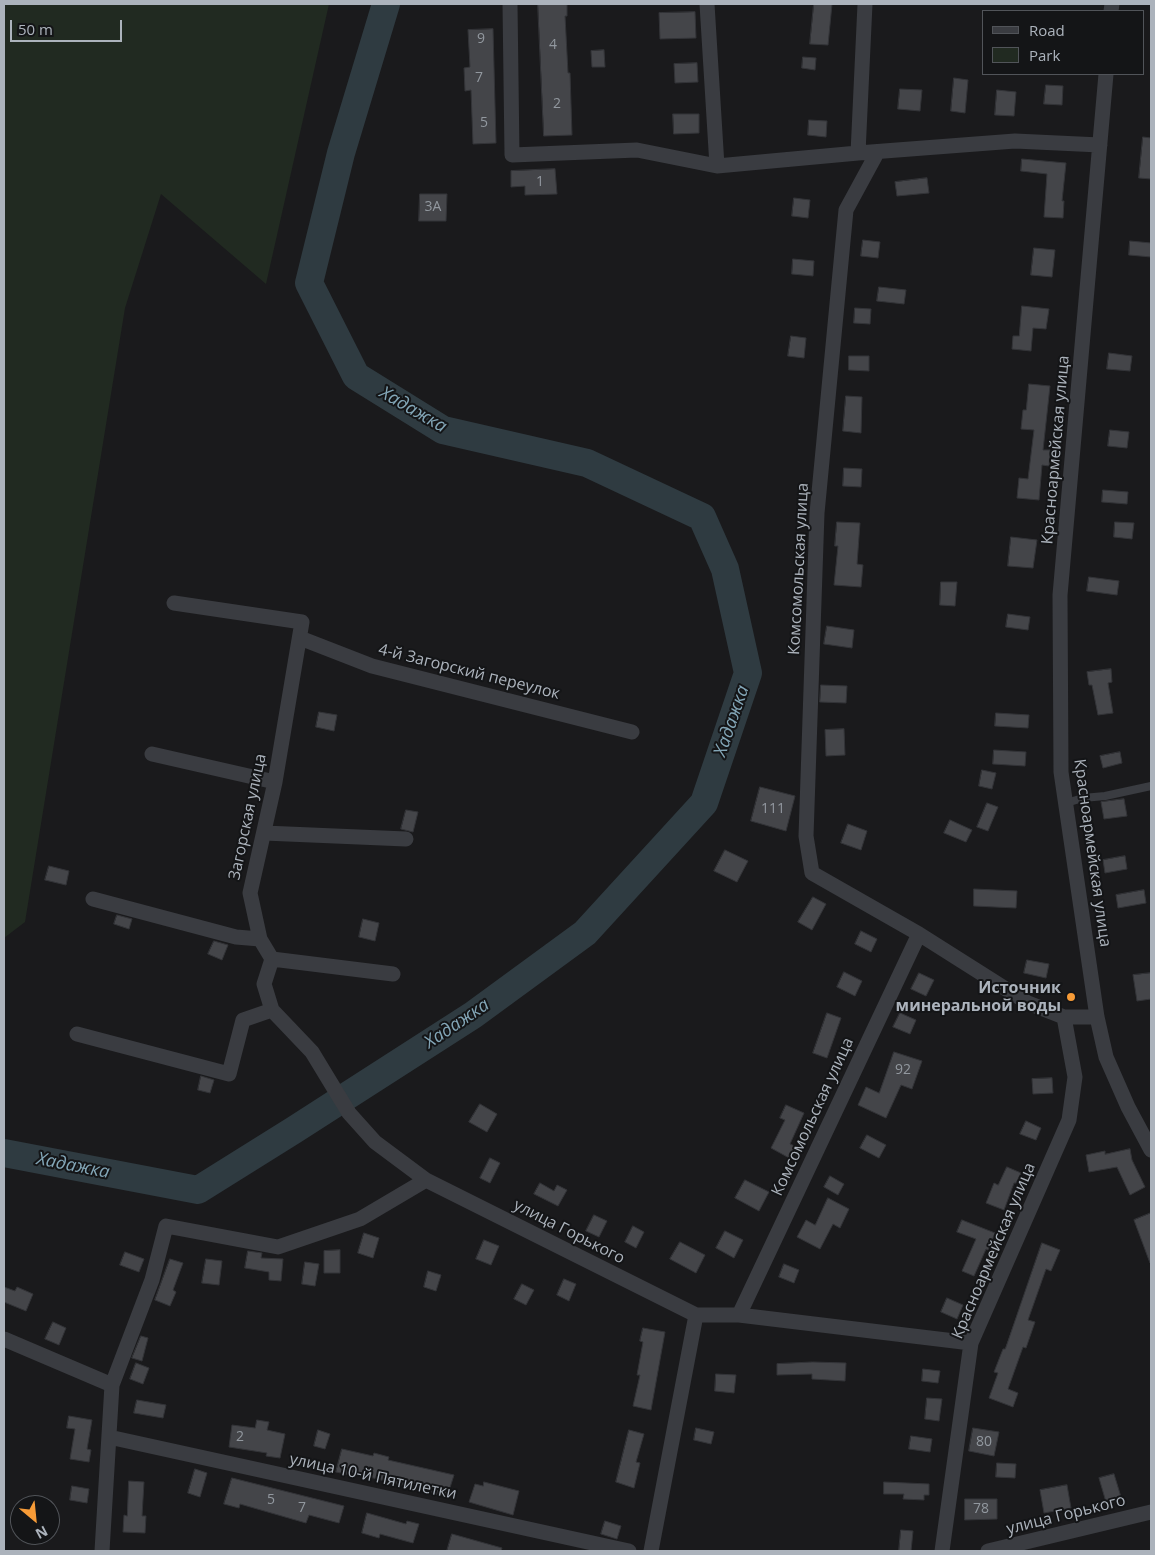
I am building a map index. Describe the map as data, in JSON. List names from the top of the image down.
{
  "streets": {
    "street": [
      "Красноармейская улица",
      "Комсомольская улица",
      "4-й Загорский переулок",
      "Загорская улица",
      "улица Горького",
      "улица 10-й Пятилетки"
    ]
  },
  "crossings": [
    ["Красноармейская улица", "Комсомольская улица"],
    ["Красноармейская улица", "улица Горького"],
    ["Комсомольская улица", "улица Горького"],
    ["4-й Загорский переулок", "Загорская улица"]
  ],
  "water": ["Хадажка"],
  "places": ["Источник минеральной воды"],
  "house_numbers": [
    "9",
    "4",
    "7",
    "2",
    "5",
    "1",
    "3А",
    "111",
    "92",
    "2",
    "80",
    "5",
    "7",
    "78"
  ],
  "legend": ["Road", "Park"],
  "scale_bar": "50 m",
  "north": "bottom right"
}
